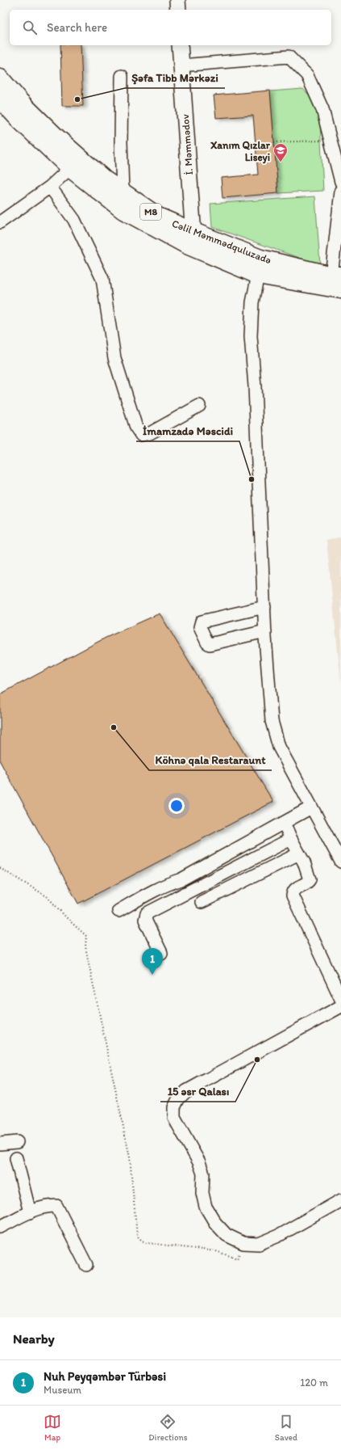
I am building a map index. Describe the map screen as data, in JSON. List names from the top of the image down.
{
  "streets": {
    "highway": ["M8", "Cəlil Məmmədquluzadə"],
    "main road": ["İ. Məmmədov"]
  },
  "crossings": [
    ["İ. Məmmədov", "M8"],
    ["İ. Məmmədov", "Cəlil Məmmədquluzadə"],
    ["M8", "Cəlil Məmmədquluzadə"]
  ],
  "places": {
    "other": [
      "Şəfa Tibb Mərkəzi",
      "İmamzadə Məscidi",
      "Köhnə qala Restaraunt",
      "15 əsr Qalası"
    ],
    "school or university": ["Xanım Qızlar Liseyi"]
  },
  "page": {
    "search": "Search here",
    "pins": "1",
    "heading": "Nearby",
    "list": [
      {
        "mark": "1",
        "name": "Nuh Peyqəmbər Türbəsi",
        "note": "Museum",
        "value": "120 m"
      }
    ],
    "nav": ["Map", "Directions", "Saved"]
  }
}
